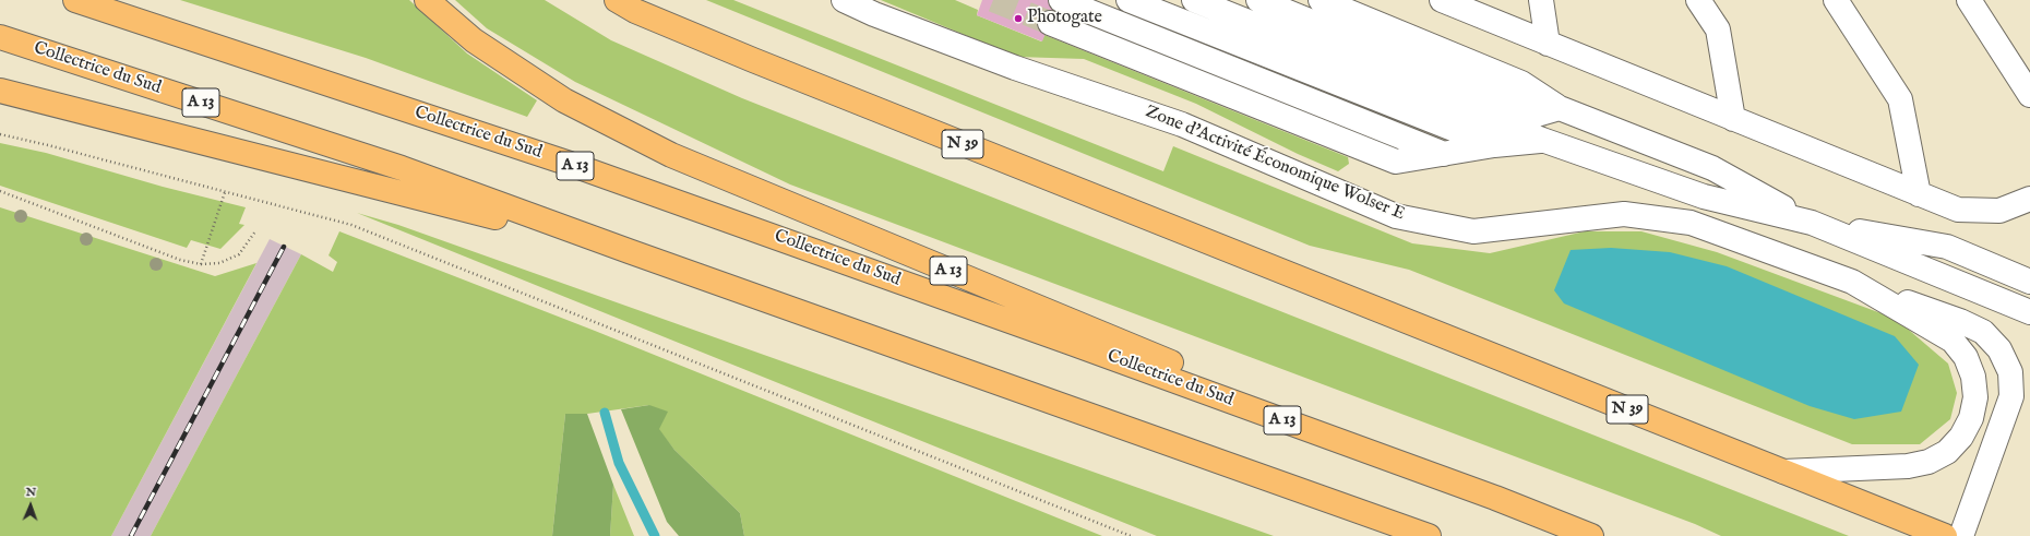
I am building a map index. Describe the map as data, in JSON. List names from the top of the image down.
{
  "streets": {
    "main road": ["Collectrice du Sud", "A 13", "N 39"],
    "lane": ["Zone d'Activité Économique Wolser E"]
  },
  "crossings": [
    ["Collectrice du Sud", "A 13"],
    ["N 39", "Zone d'Activité Économique Wolser E"]
  ],
  "places": ["Photogate"],
  "north": "top"
}
